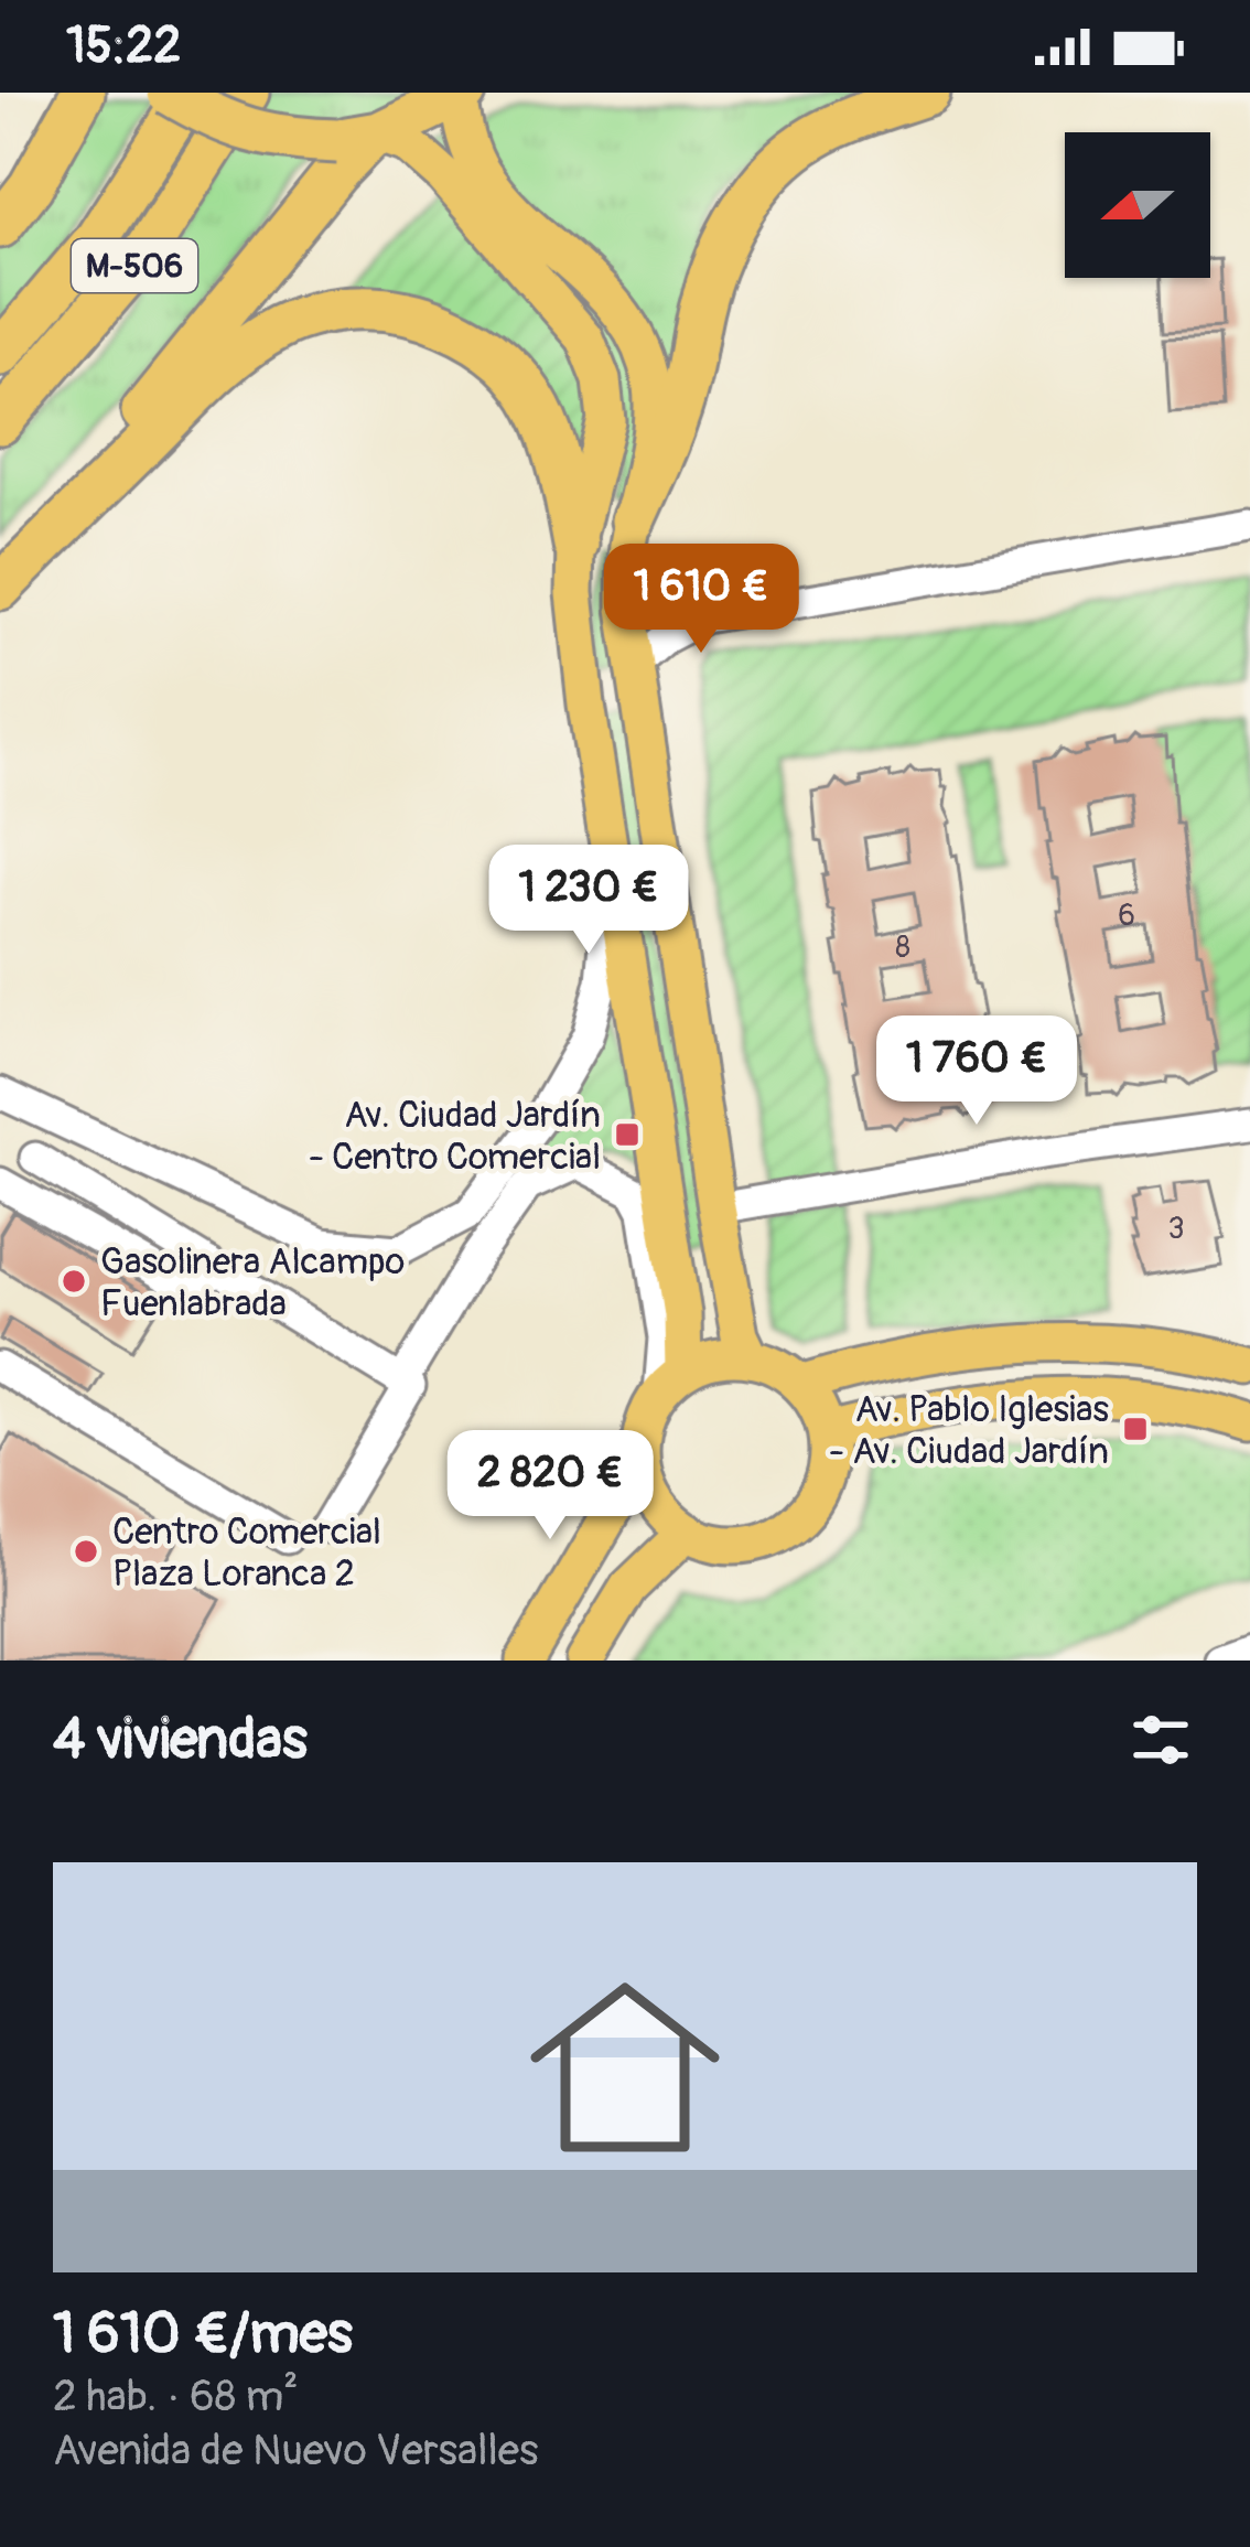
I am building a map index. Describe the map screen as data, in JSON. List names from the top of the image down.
{
  "streets": {
    "highway": ["M-506"]
  },
  "places": {
    "transit": ["Av. Ciudad Jardín - Centro Comercial", "Av. Pablo Iglesias - Av. Ciudad Jardín"],
    "other": ["Gasolinera Alcampo Fuenlabrada", "Centro Comercial Plaza Loranca 2"]
  },
  "house_numbers": ["6", "8", "3"],
  "north": "left",
  "page": {
    "status": "15:22",
    "price": [
      "1 610 €",
      "1 230 €",
      "1 760 €",
      "2 820 €"
    ],
    "heading": "4 viviendas",
    "list": [
      {
        "name": "1 610 €/mes",
        "note": "2 hab. · 68 m² · Avenida de Nuevo Versalles"
      }
    ]
  }
}
